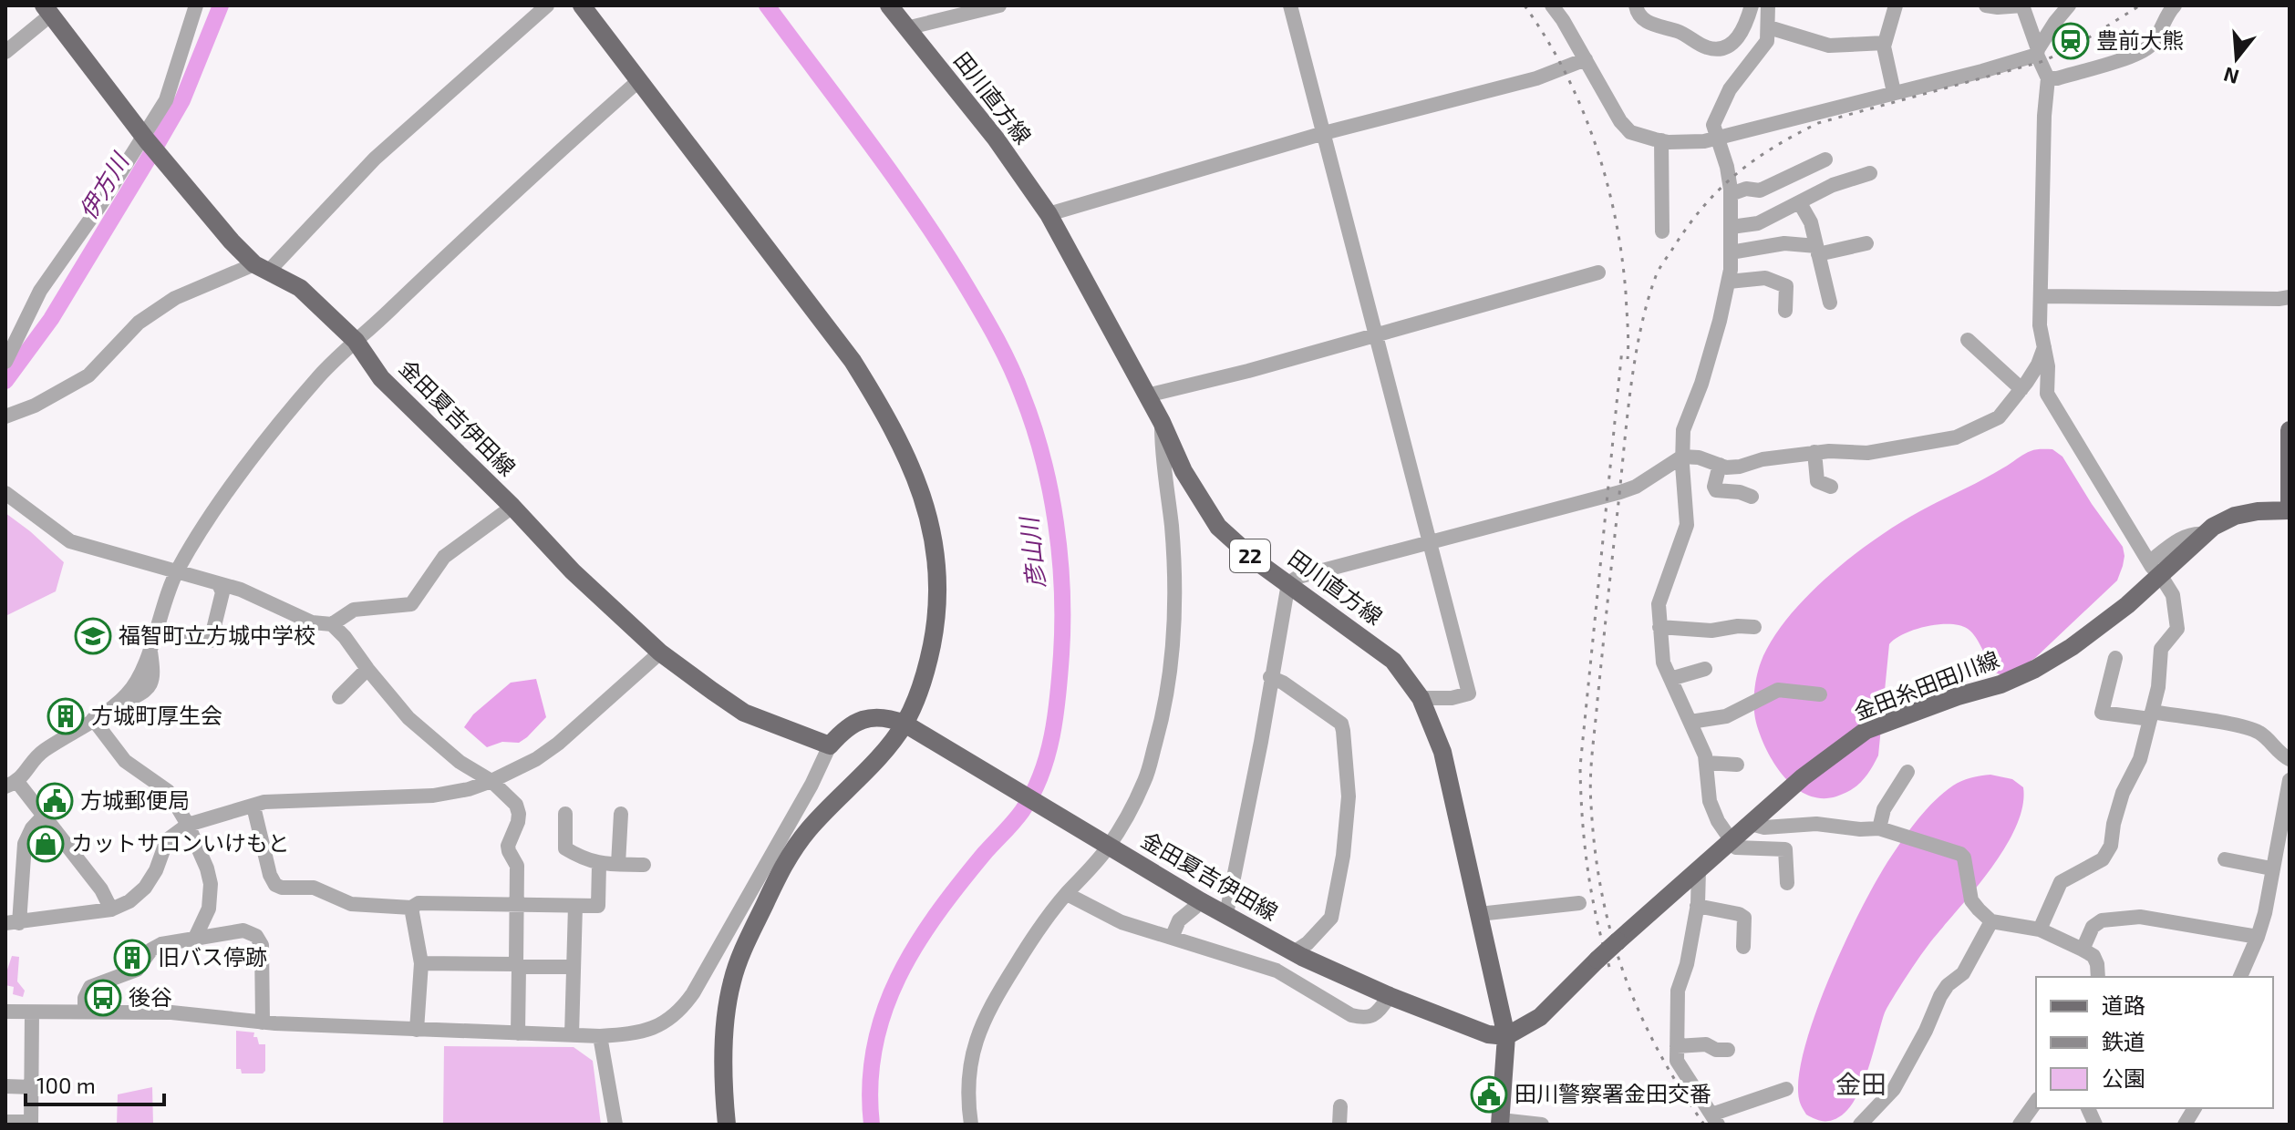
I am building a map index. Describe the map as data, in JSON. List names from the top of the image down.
{
  "streets": {
    "main road": [
      "田川直方線",
      "金田夏吉伊田線",
      "22",
      "金田糸田田川線"
    ]
  },
  "crossings": [
    ["田川直方線", "金田夏吉伊田線"],
    ["田川直方線", "金田糸田田川線"],
    ["金田夏吉伊田線", "金田糸田田川線"]
  ],
  "districts": ["金田"],
  "water": ["伊方川", "彦山川"],
  "places": {
    "station": ["豊前大熊"],
    "school or university": ["福智町立方城中学校"],
    "building": ["方城町厚生会", "旧バス停跡"],
    "public building": ["方城郵便局", "田川警察署金田交番"],
    "shop": ["カットサロンいけもと"],
    "bus stop": ["後谷"]
  },
  "legend": ["道路", "鉄道", "公園"],
  "scale_bar": "100 m",
  "north": "bottom"
}
